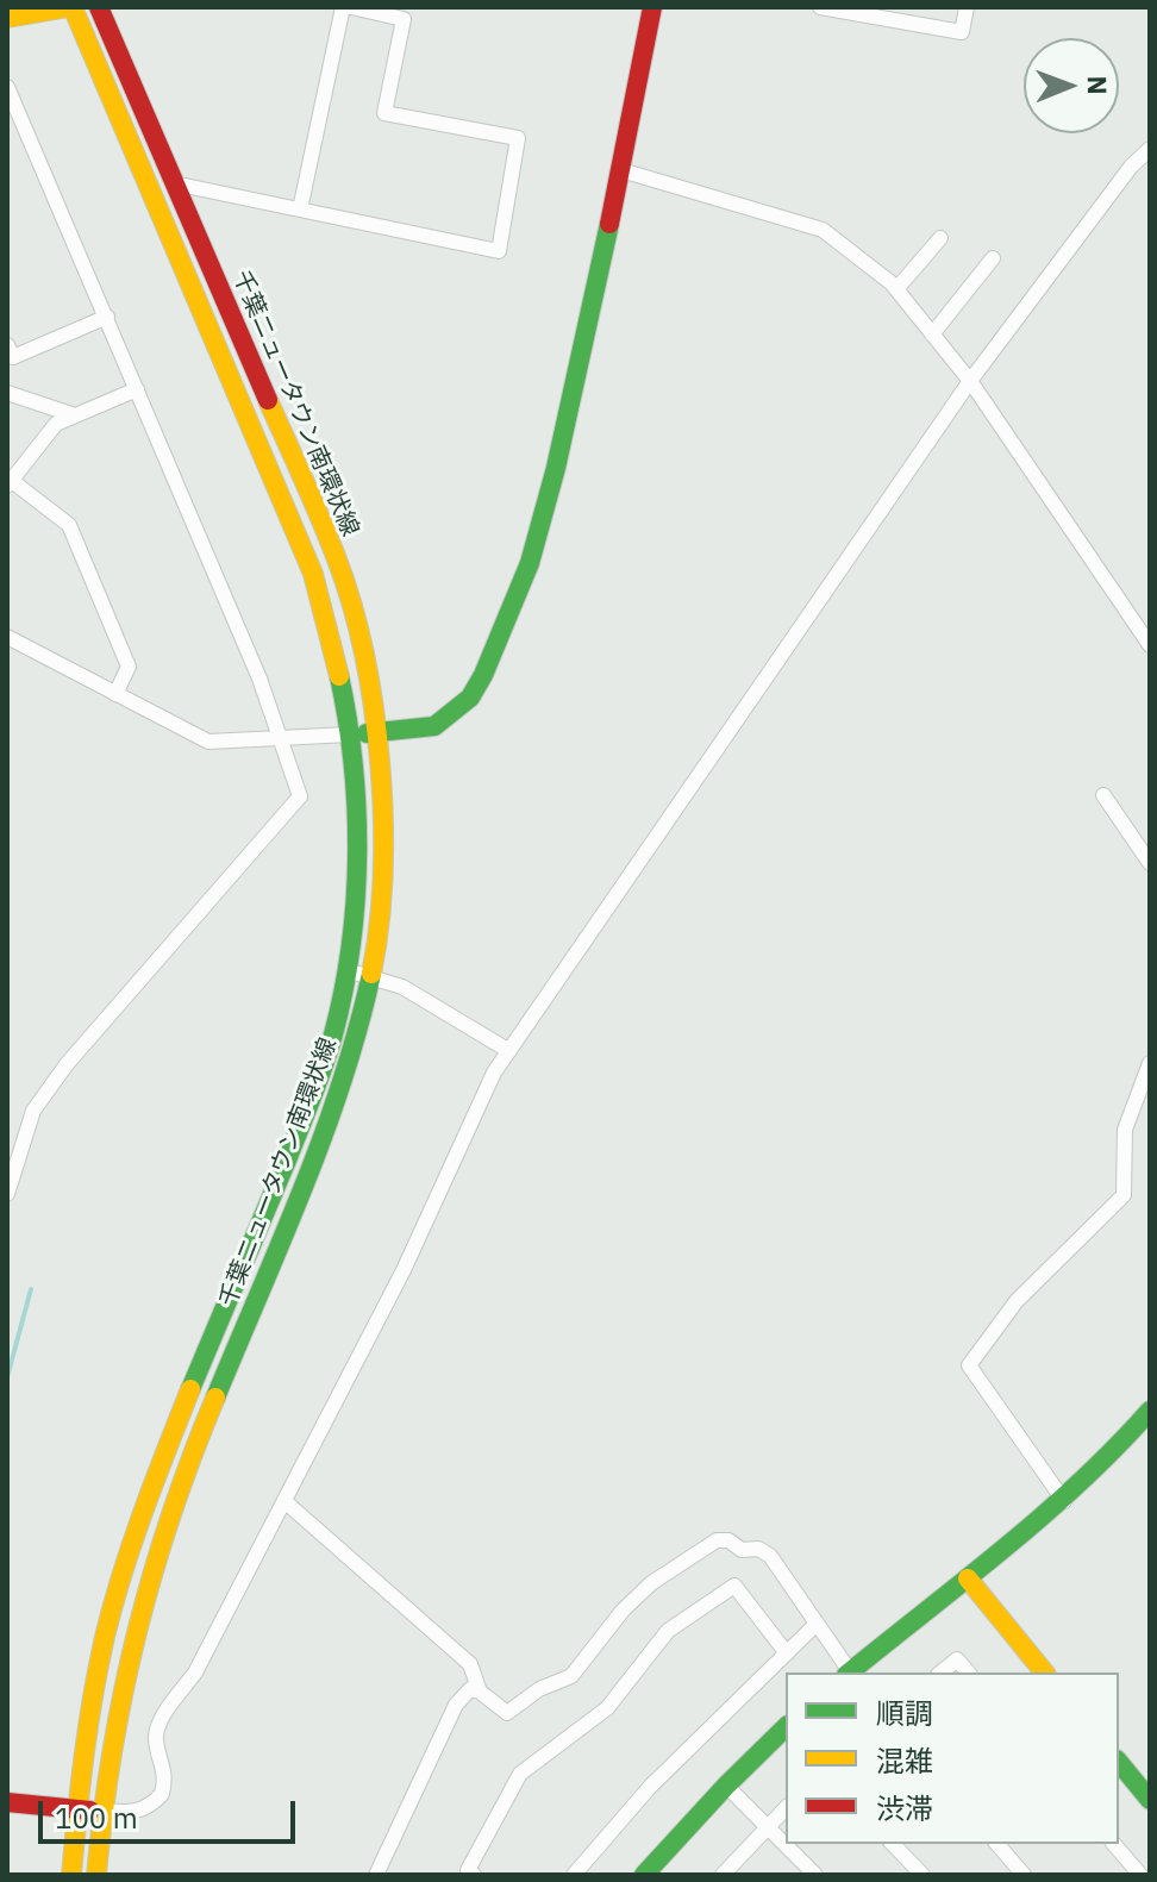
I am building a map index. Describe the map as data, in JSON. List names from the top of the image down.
{
  "streets": {
    "main road": ["千葉ニュータウン南環状線"]
  },
  "legend": ["順調", "混雑", "渋滞"],
  "scale_bar": "100 m",
  "north": "right"
}
